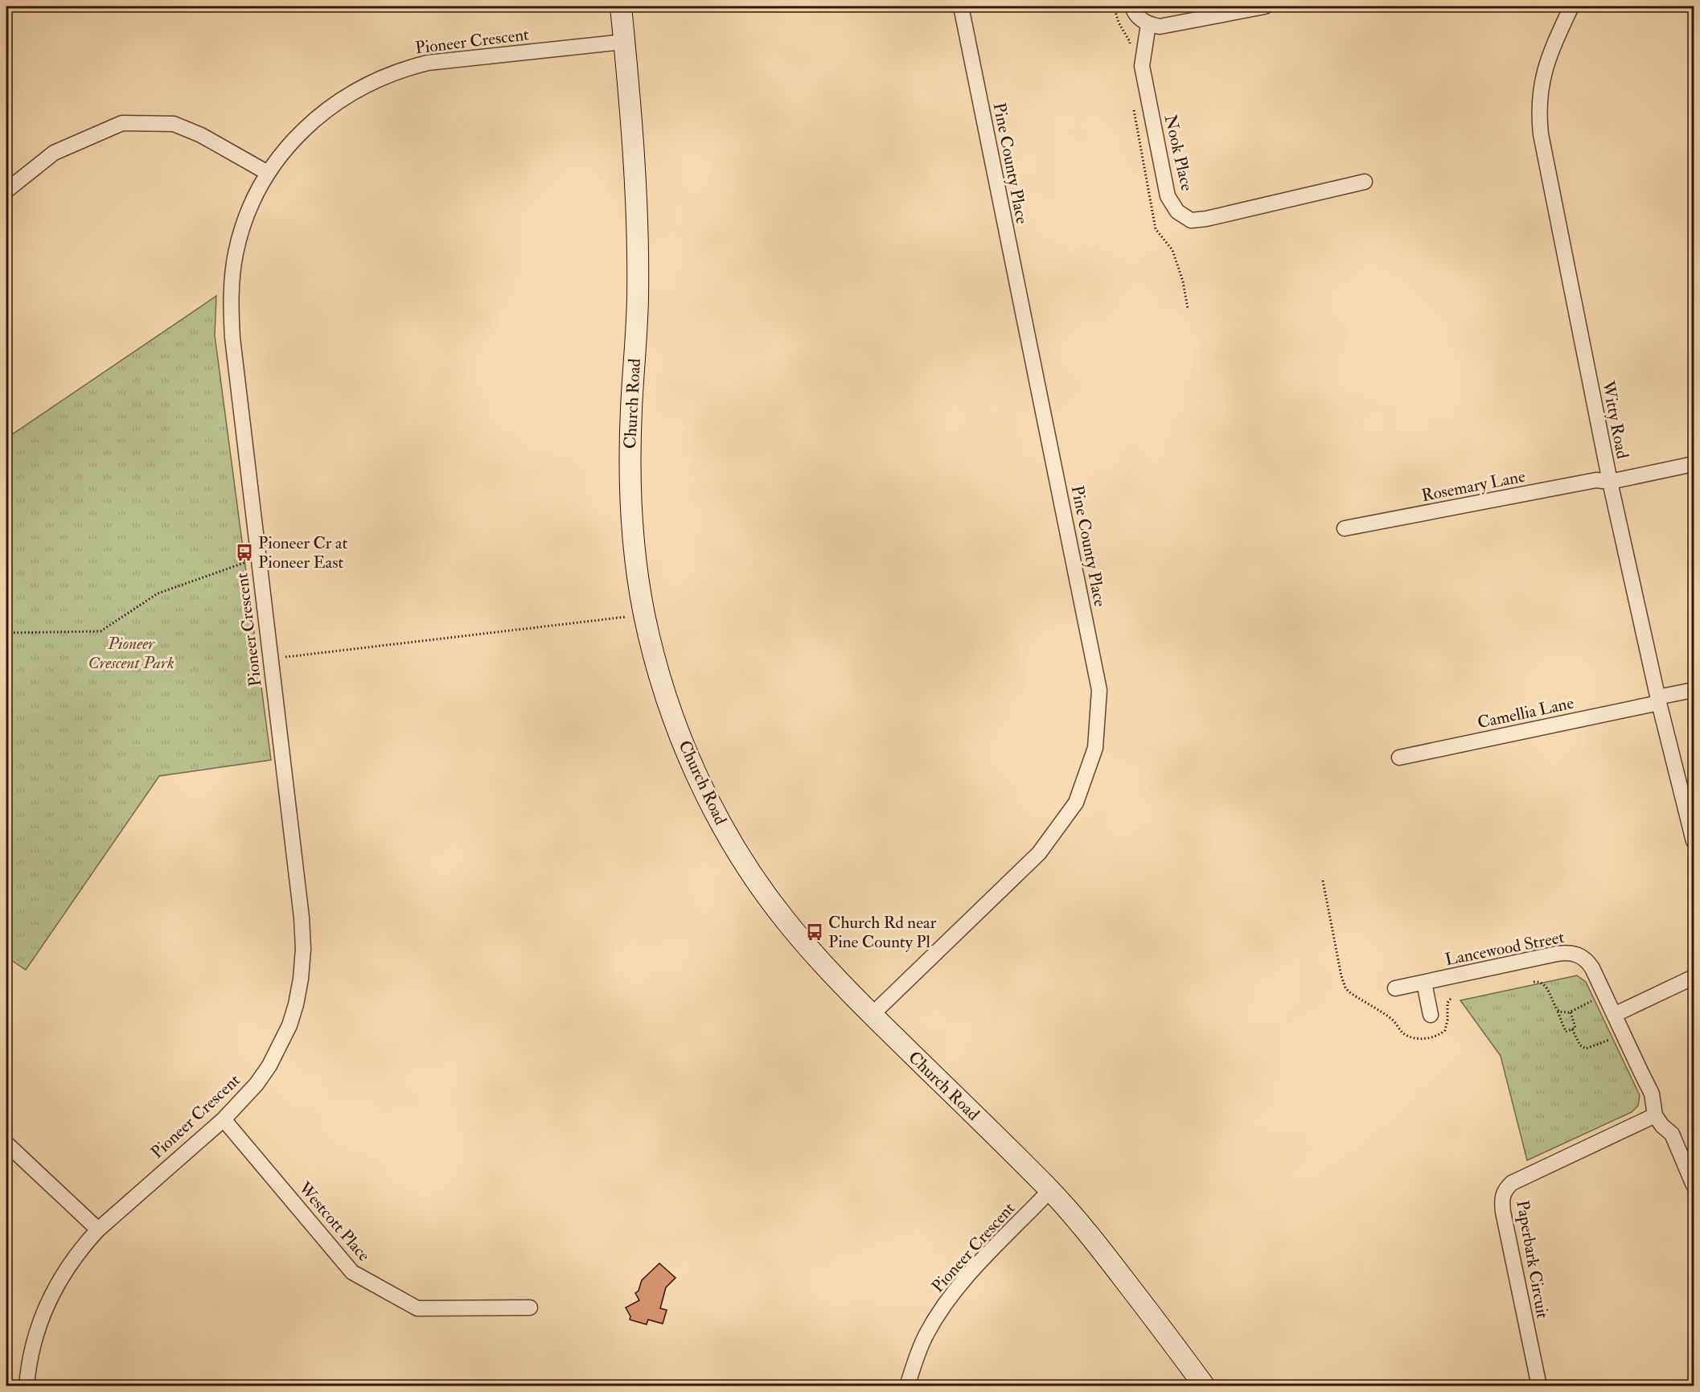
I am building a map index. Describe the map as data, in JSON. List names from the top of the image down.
{
  "streets": {
    "main road": ["Church Road"],
    "street": [
      "Pioneer Crescent",
      "Nook Place",
      "Pine County Place",
      "Witty Road",
      "Rosemary Lane",
      "Camellia Lane",
      "Lancewood Street",
      "Westcott Place",
      "Paperbark Circuit"
    ]
  },
  "crossings": [
    ["Pioneer Crescent", "Church Road"],
    ["Pioneer Crescent", "Westcott Place"],
    ["Pine County Place", "Church Road"],
    ["Witty Road", "Rosemary Lane"],
    ["Witty Road", "Camellia Lane"]
  ],
  "parks": ["Pioneer Crescent Park"],
  "places": {
    "bus stop": ["Pioneer Cr at Pioneer East", "Church Rd near Pine County Pl"]
  }
}
